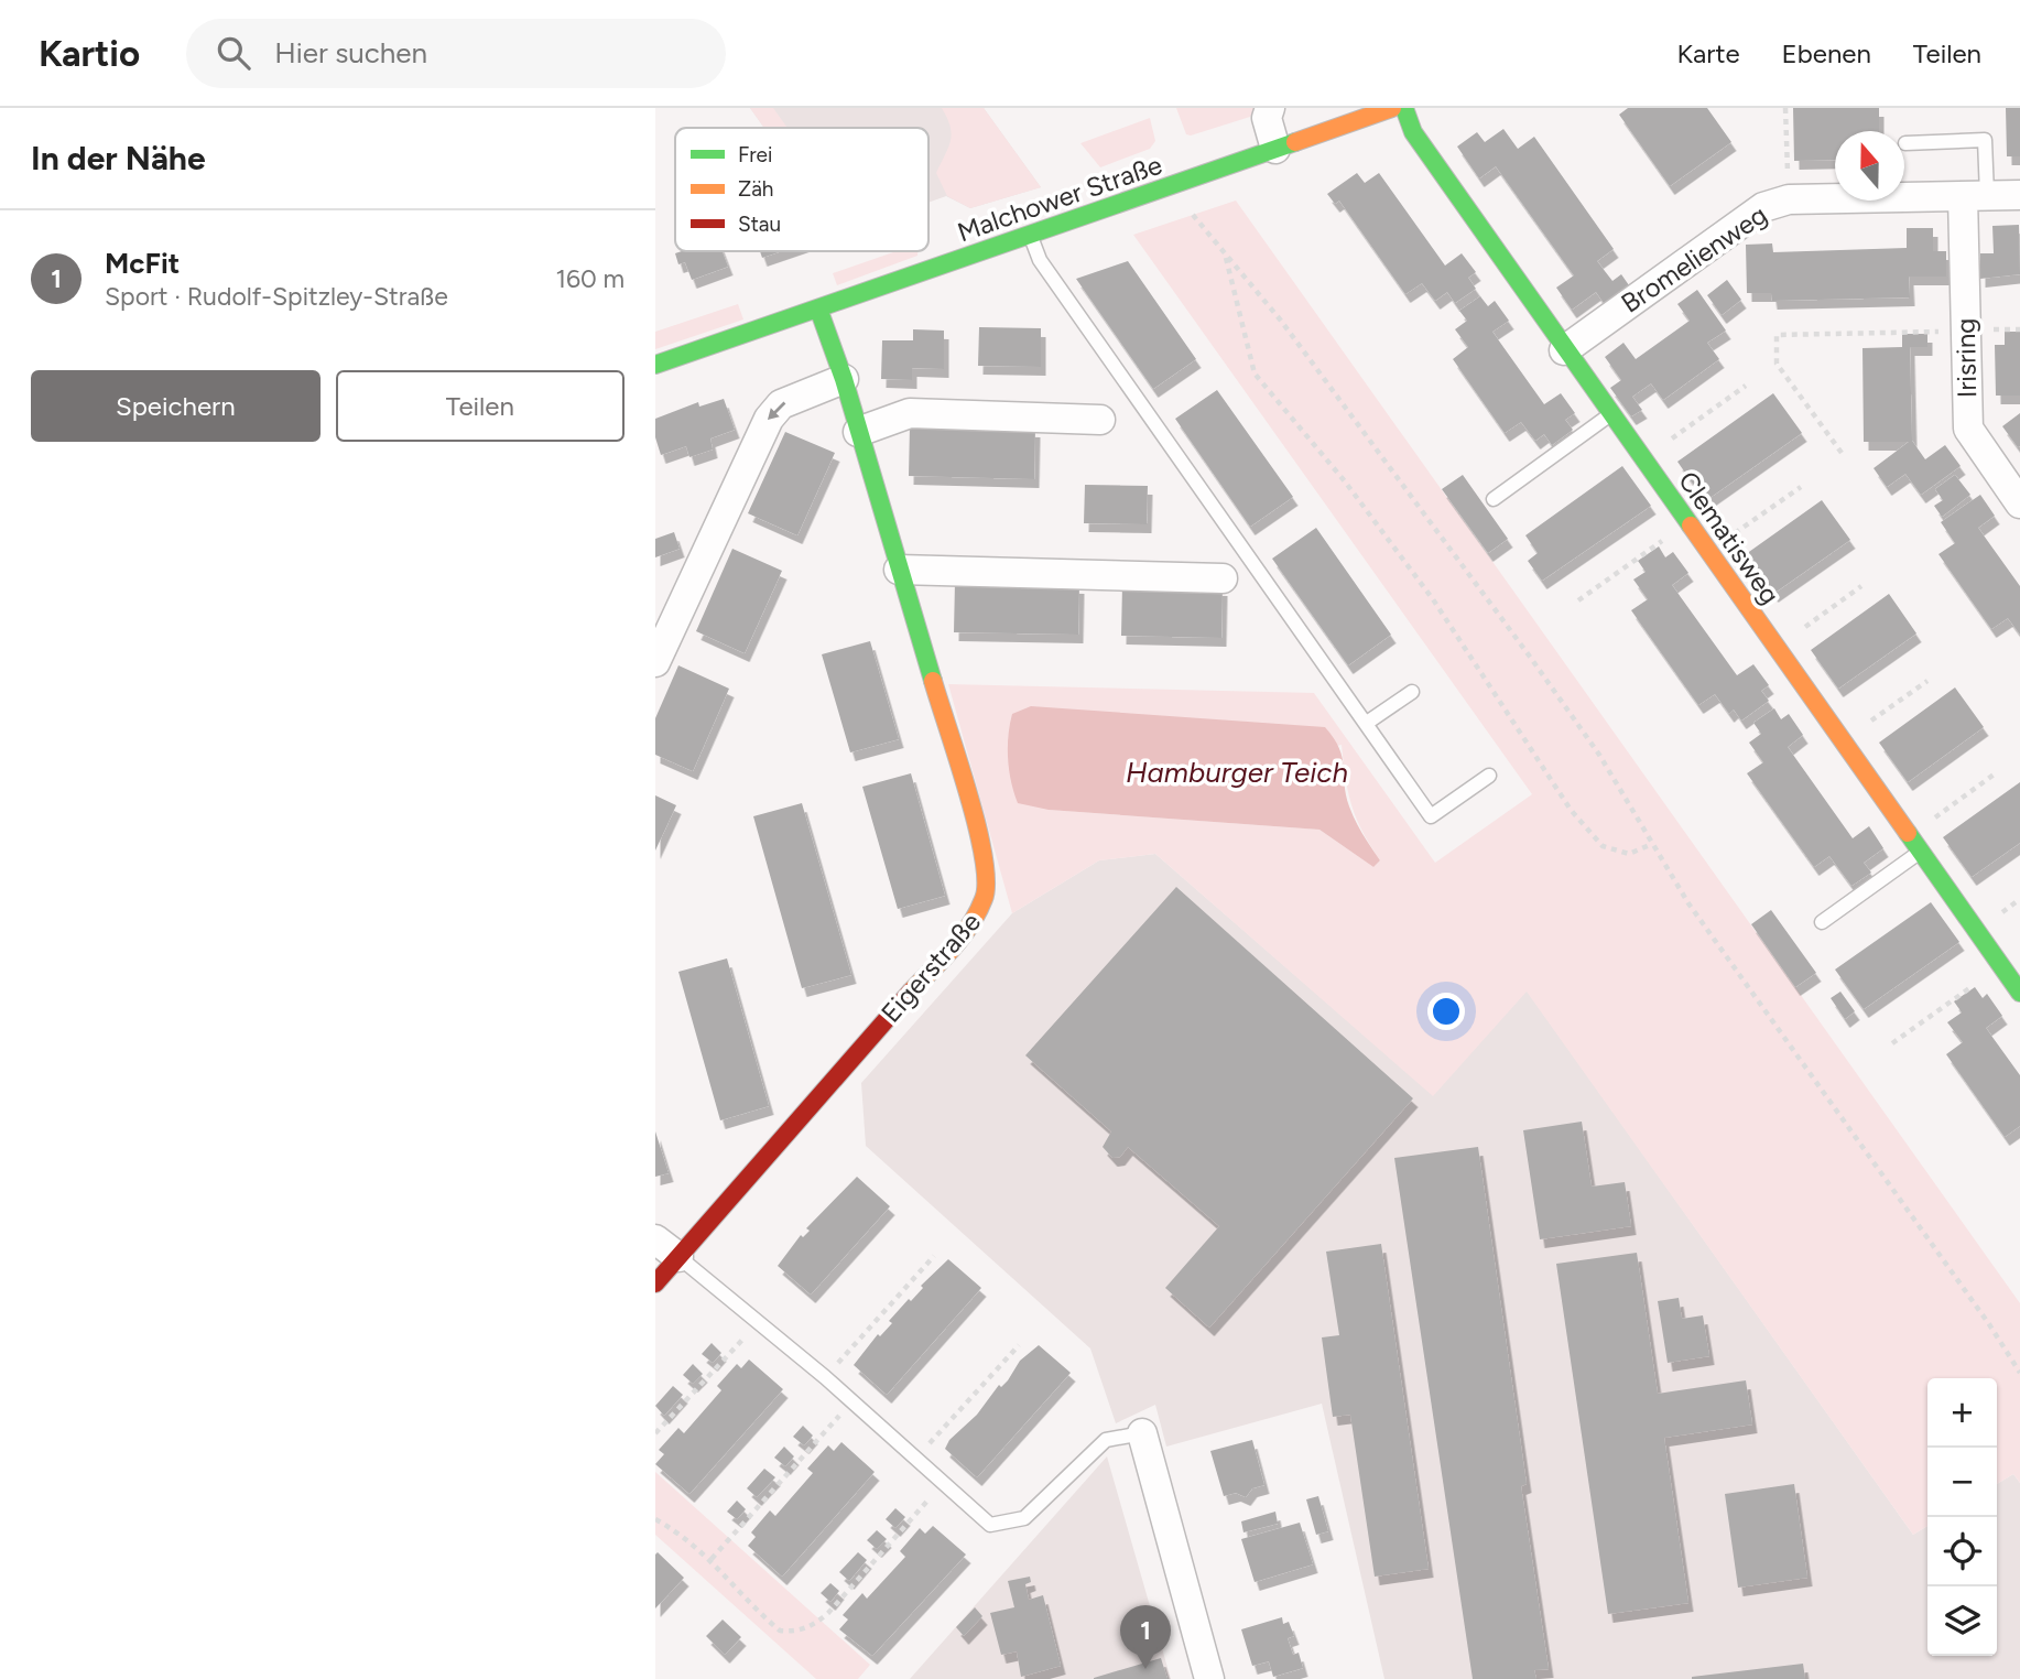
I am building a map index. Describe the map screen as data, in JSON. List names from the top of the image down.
{
  "streets": {
    "street": [
      "Malchower Straße",
      "Bromelienweg",
      "Irisring",
      "Clematisweg",
      "Eigerstraße"
    ]
  },
  "crossings": [
    ["Malchower Straße", "Eigerstraße"],
    ["Bromelienweg", "Irisring"],
    ["Bromelienweg", "Clematisweg"]
  ],
  "water": ["Hamburger Teich"],
  "legend": ["Frei", "Zäh", "Stau"],
  "north": "top",
  "page": {
    "header": "Kartio",
    "search": "Hier suchen",
    "nav": ["Karte", "Ebenen", "Teilen"],
    "heading": "In der Nähe",
    "list": [
      {
        "mark": "1",
        "name": "McFit",
        "note": "Sport · Rudolf-Spitzley-Straße",
        "value": "160 m"
      }
    ],
    "buttons": ["Speichern", "Teilen"],
    "map_buttons": ["+", "−"],
    "pins": "1"
  }
}
